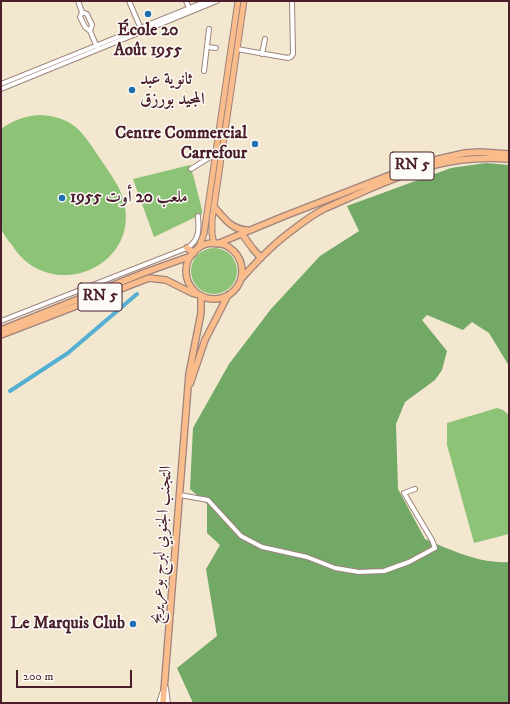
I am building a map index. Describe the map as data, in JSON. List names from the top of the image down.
{
  "streets": {
    "highway": ["RN 5", "التجنب الجنوبي لبرج بوعريريج"]
  },
  "crossings": [
    ["RN 5", "التجنب الجنوبي لبرج بوعريريج"]
  ],
  "places": [
    "École 20 Août 1955",
    "ثانوية عبد المجيد بورزق",
    "Centre Commercial Carrefour",
    "ملعب 20 أوت 1955",
    "Le Marquis Club"
  ],
  "scale_bar": "200 m"
}
